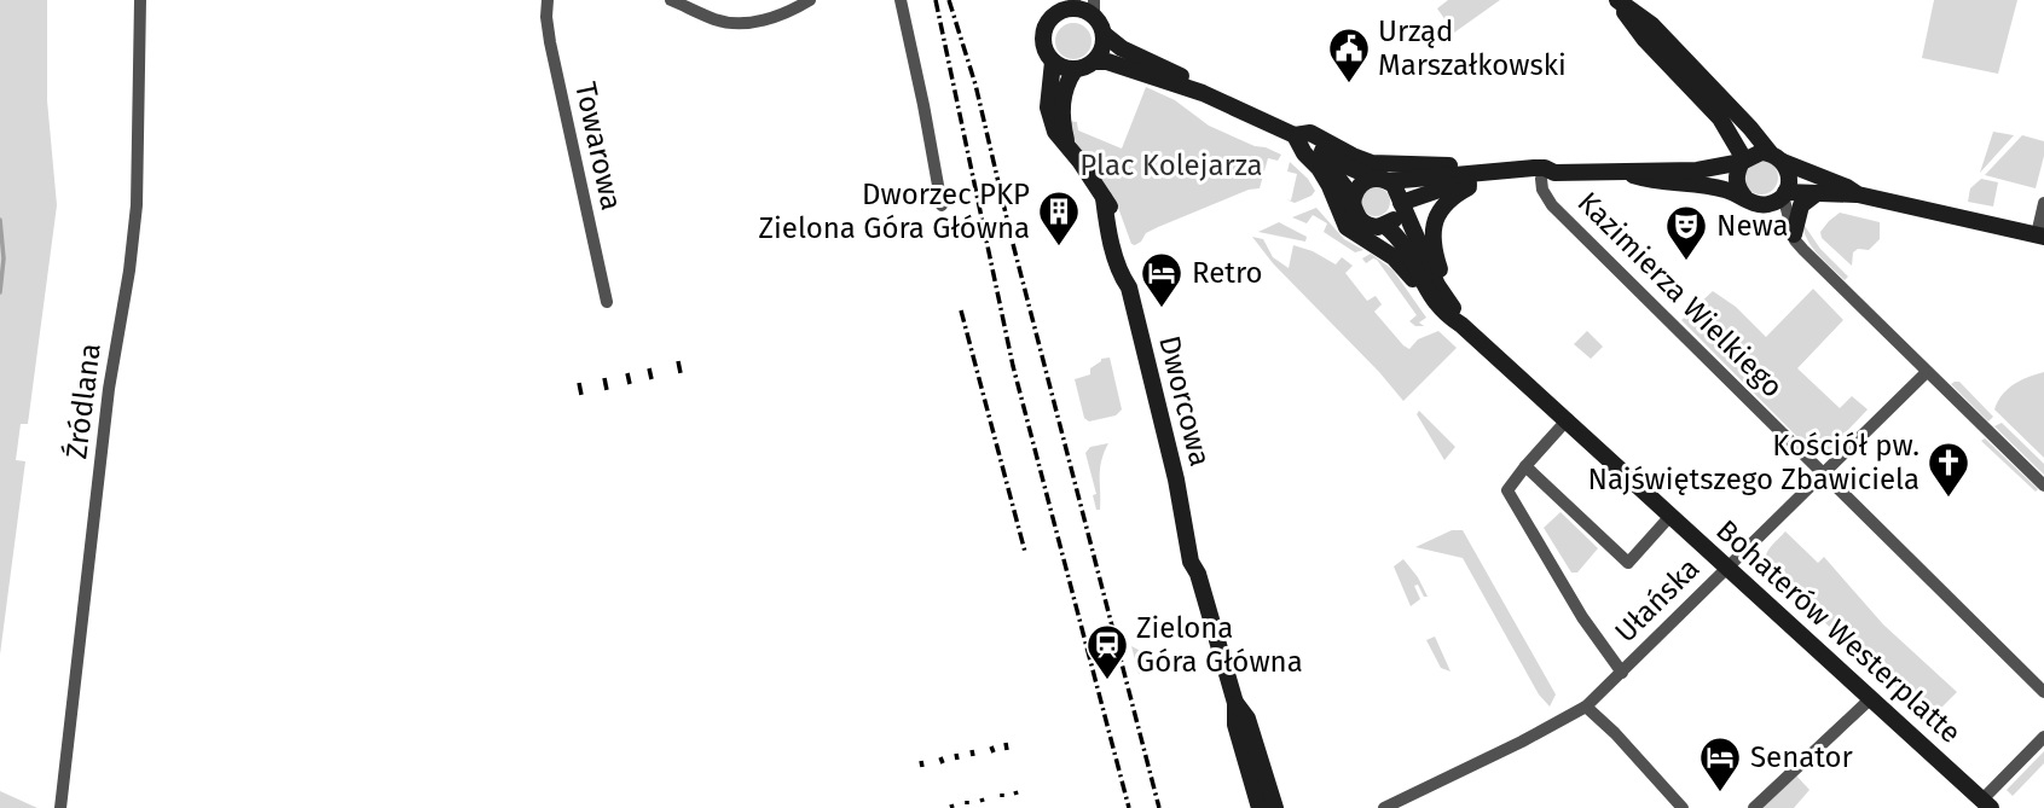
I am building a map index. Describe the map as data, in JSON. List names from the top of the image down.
{
  "streets": {
    "street": [
      "Towarowa",
      "Kazimierza Wielkiego",
      "Źródlana",
      "Dworcowa",
      "Ułańska",
      "Bohaterów Westerplatte"
    ]
  },
  "crossings": [
    ["Kazimierza Wielkiego", "Ułańska"],
    ["Ułańska", "Bohaterów Westerplatte"]
  ],
  "parks": ["Plac Kolejarza"],
  "places": {
    "public building": ["Urząd Marszałkowski"],
    "building": ["Dworzec PKP Zielona Góra Główna"],
    "theatre": ["Newa"],
    "hotel": ["Retro", "Senator"],
    "church": ["Kościół pw. Najświętszego Zbawiciela"],
    "station": ["Zielona Góra Główna"]
  }
}
